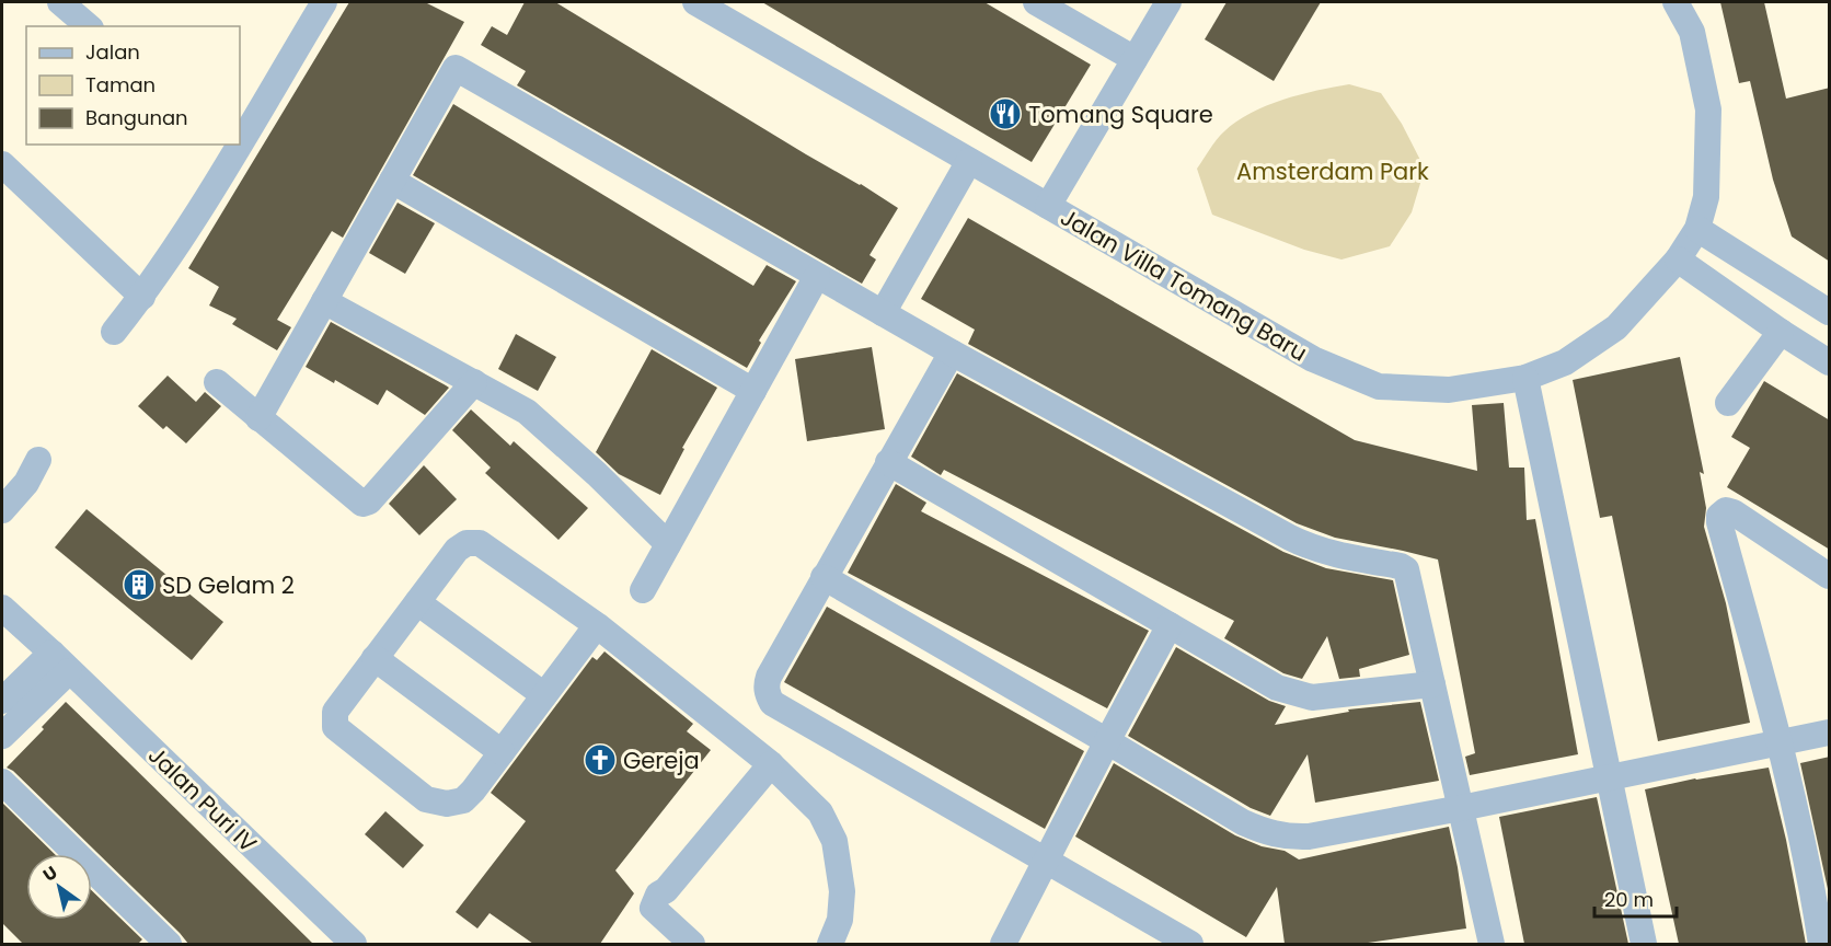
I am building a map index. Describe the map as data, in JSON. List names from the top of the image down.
{
  "streets": {
    "street": ["Jalan Villa Tomang Baru", "Jalan Puri IV"]
  },
  "parks": ["Amsterdam Park"],
  "places": {
    "restaurant": ["Tomang Square"],
    "building": ["SD Gelam 2"],
    "church": ["Gereja"]
  },
  "legend": ["Jalan", "Taman", "Bangunan"],
  "scale_bar": "20 m",
  "north": "top left"
}
